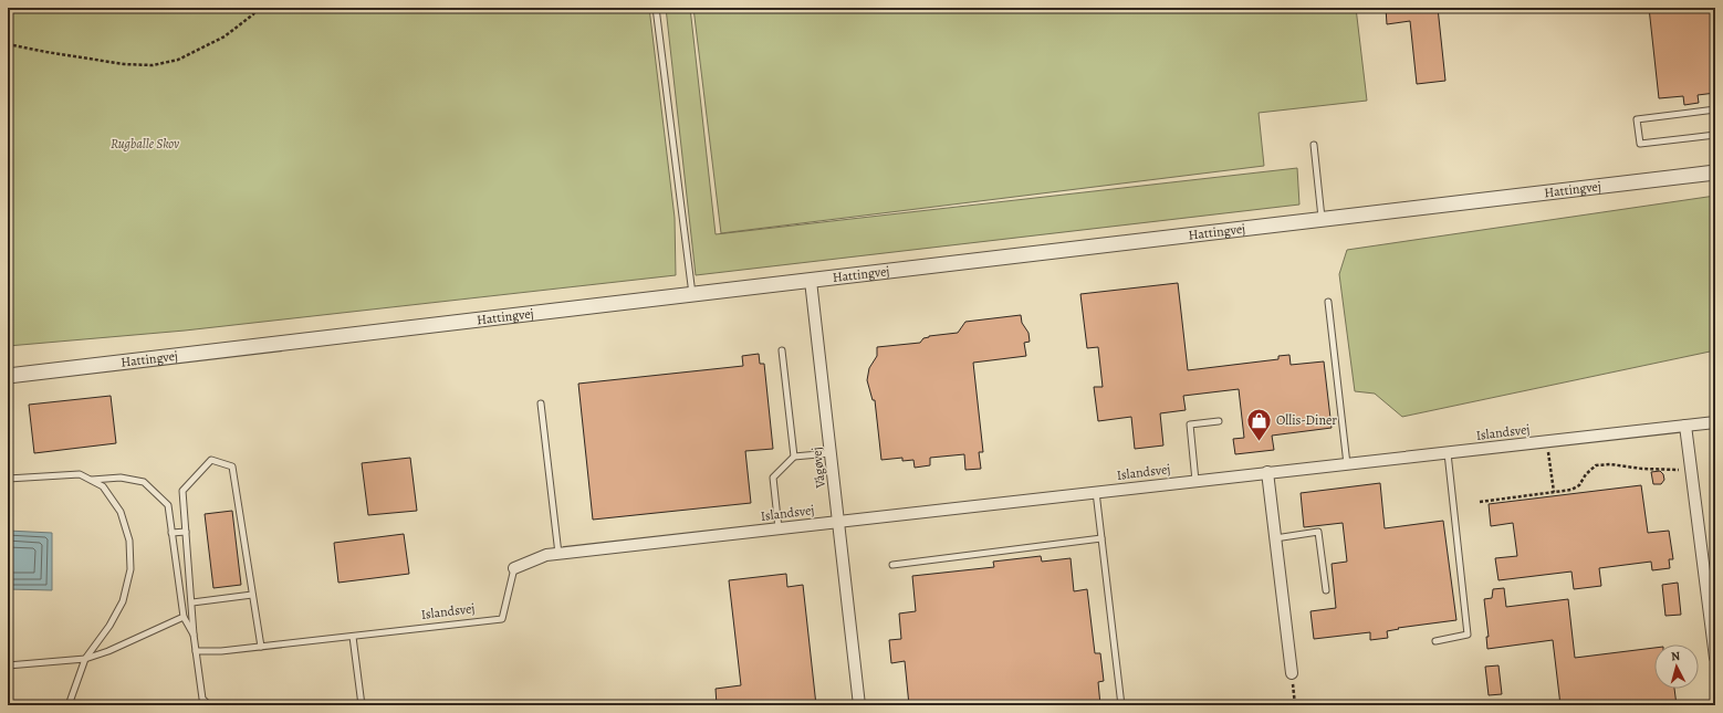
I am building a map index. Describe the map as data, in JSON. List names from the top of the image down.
{
  "streets": {
    "street": ["Hattingvej", "Islandsvej", "Vågøvej"]
  },
  "crossings": [
    ["Hattingvej", "Vågøvej"],
    ["Islandsvej", "Vågøvej"]
  ],
  "parks": ["Rugballe Skov"],
  "places": {
    "shop": ["Ollis-Diner"]
  },
  "north": "top"
}
